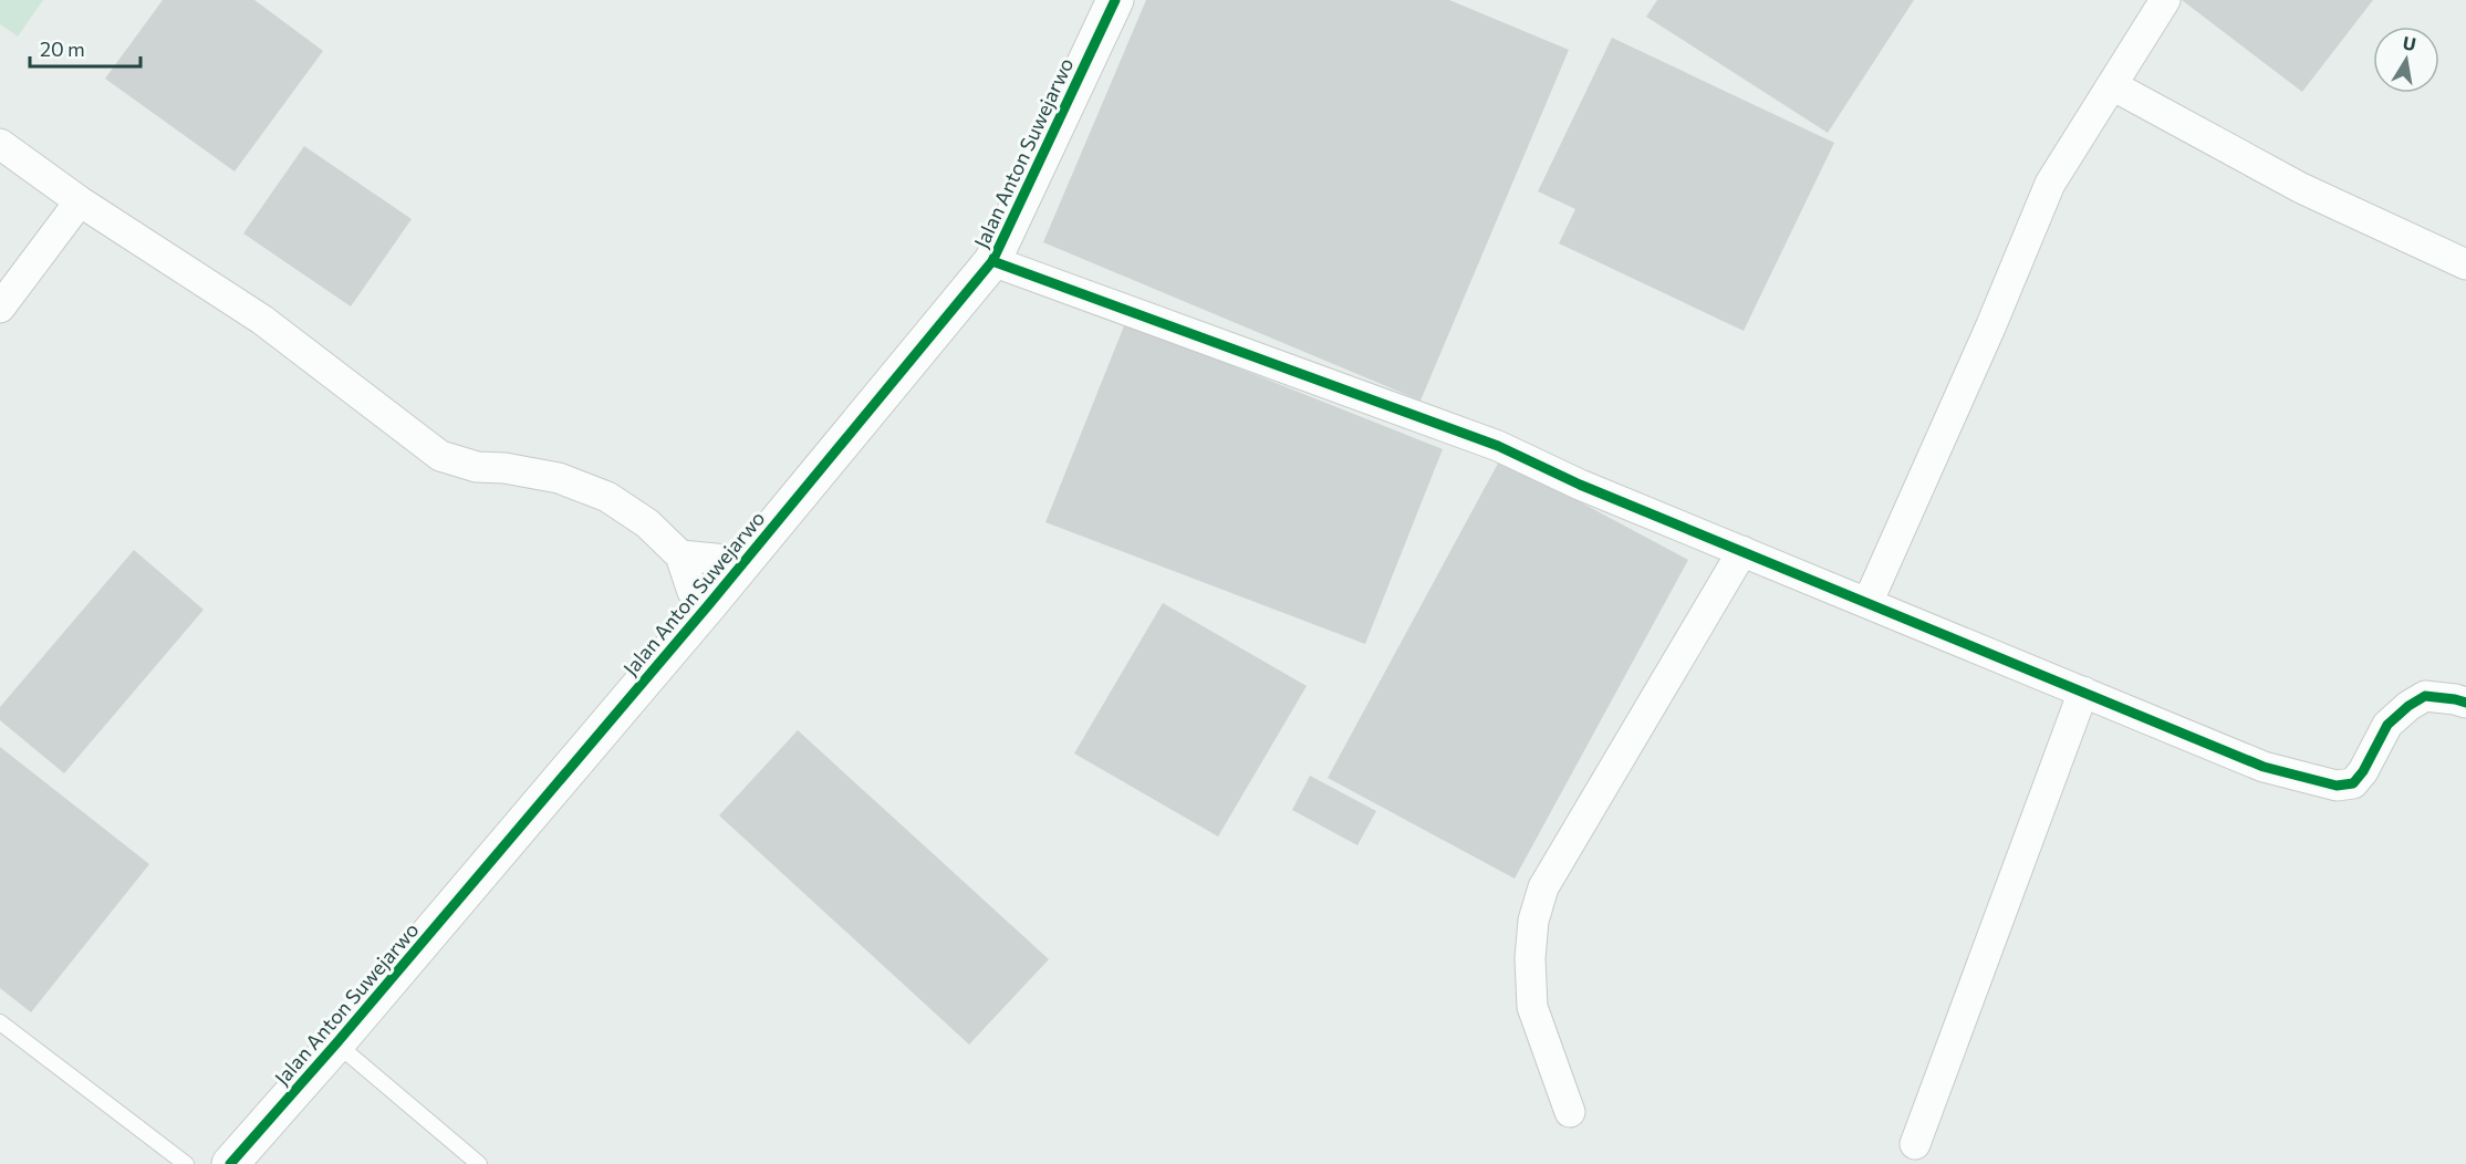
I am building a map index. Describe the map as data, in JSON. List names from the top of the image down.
{
  "streets": {
    "street": ["Jalan Anton Suwejarwo"]
  },
  "scale_bar": "20 m",
  "north": "top"
}
